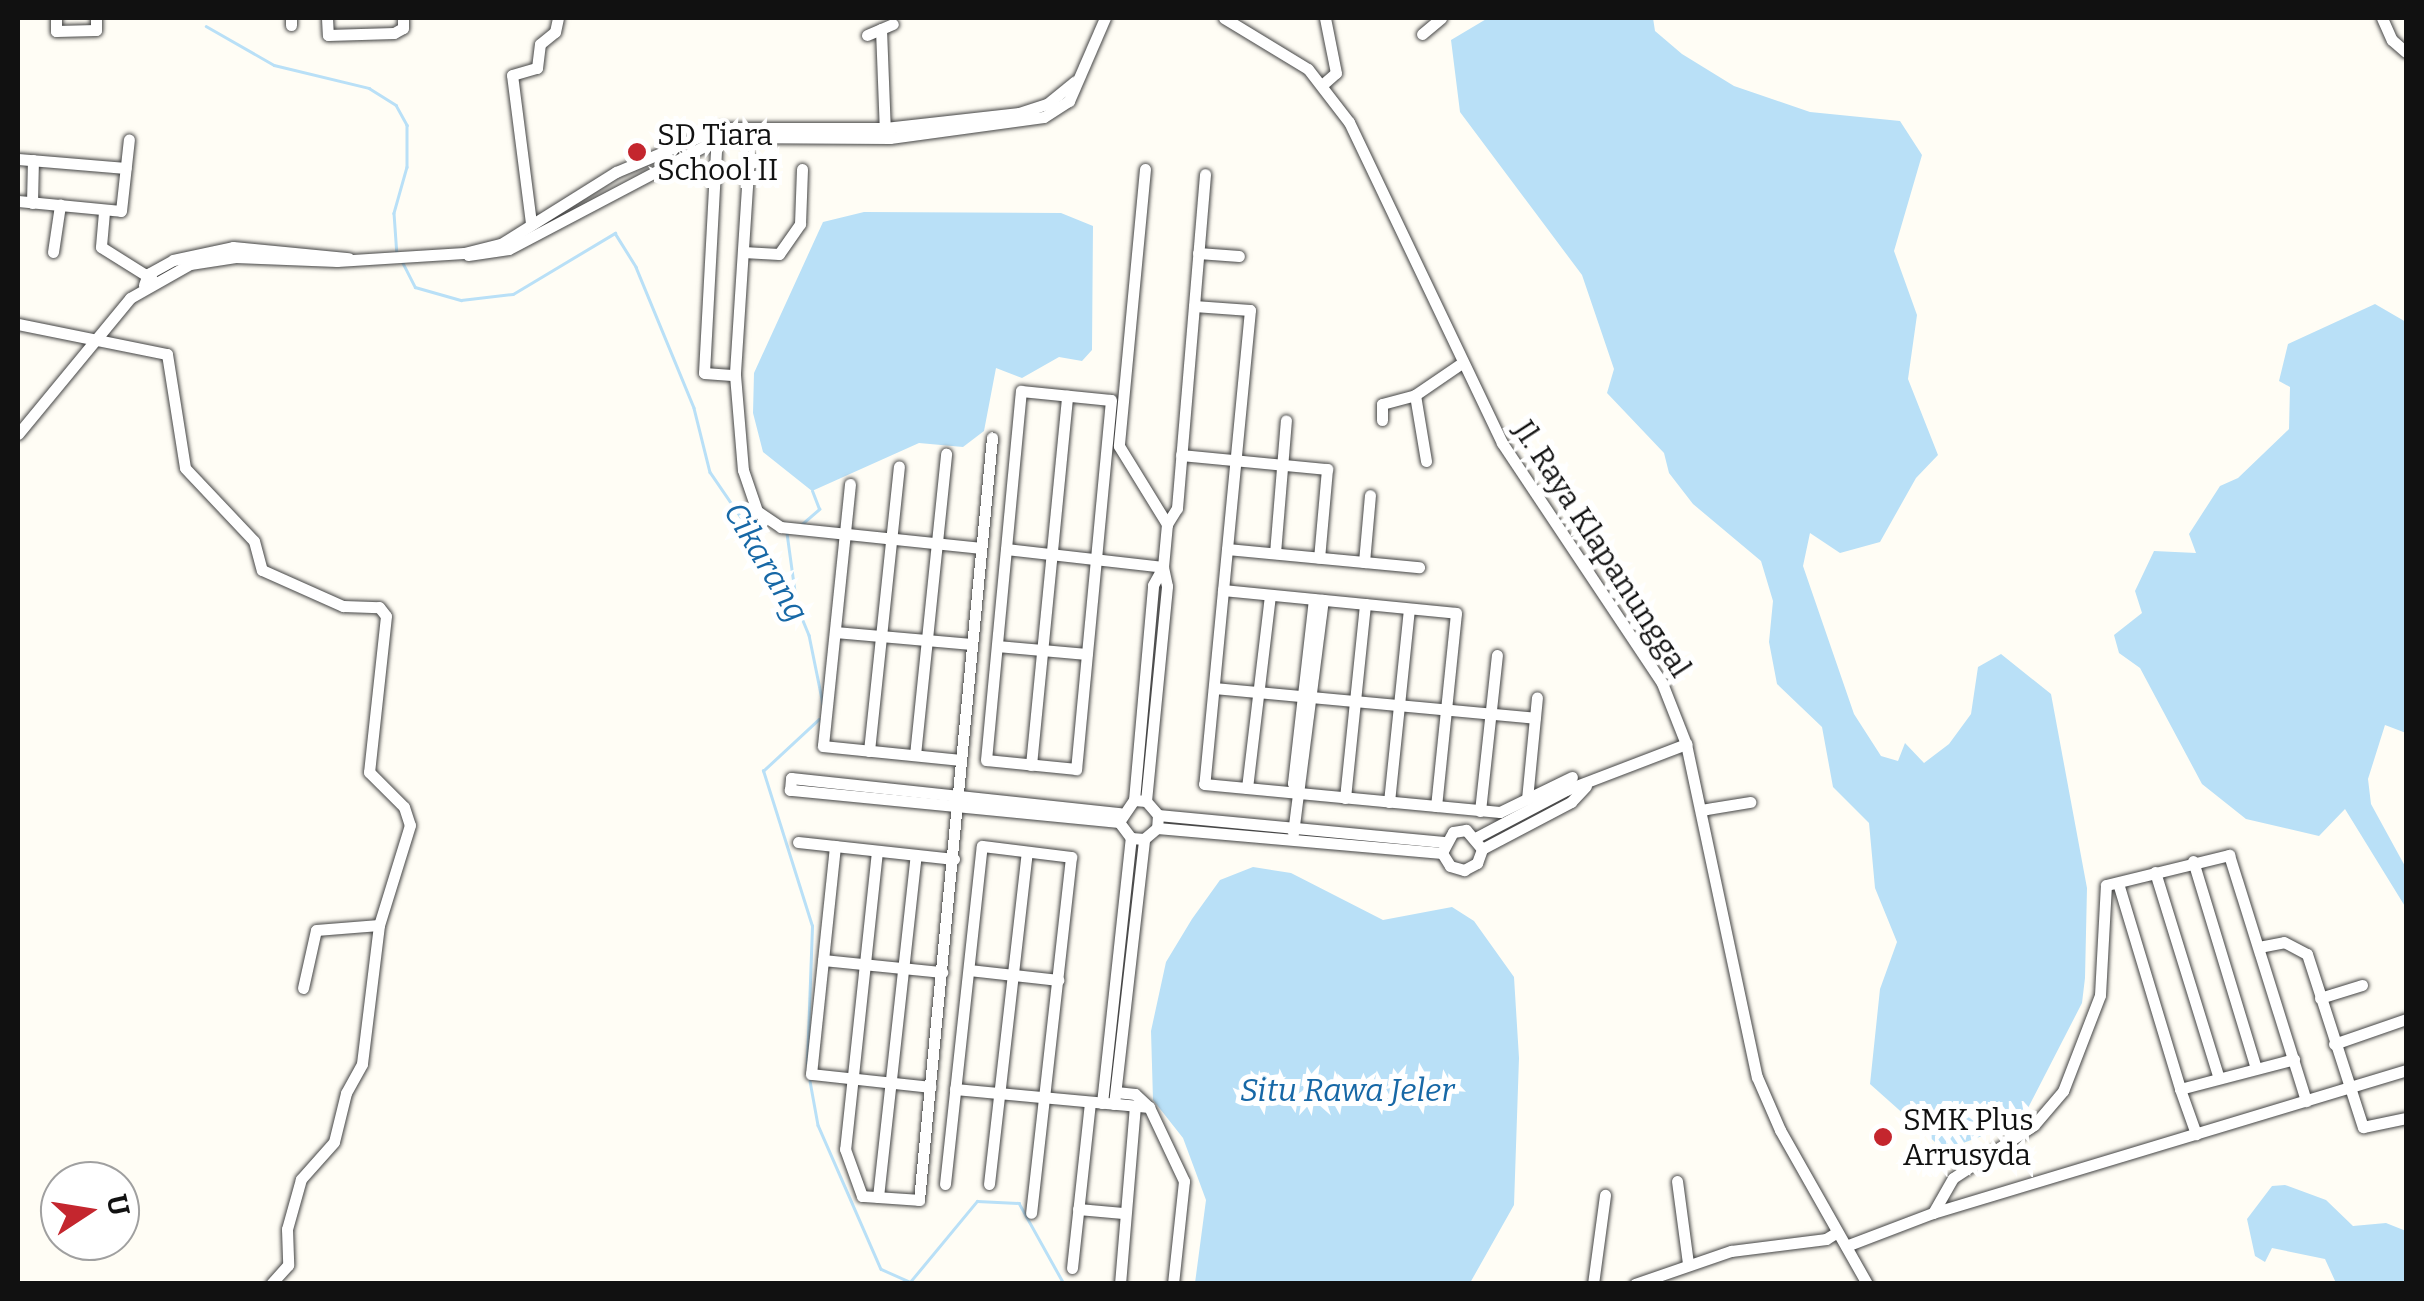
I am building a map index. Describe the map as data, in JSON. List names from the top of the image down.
{
  "streets": {
    "street": ["Jl. Raya Klapanunggal"]
  },
  "water": ["Cikarang", "Situ Rawa Jeler"],
  "places": ["SD Tiara School II", "SMK Plus Arrusyda"],
  "north": "right"
}
